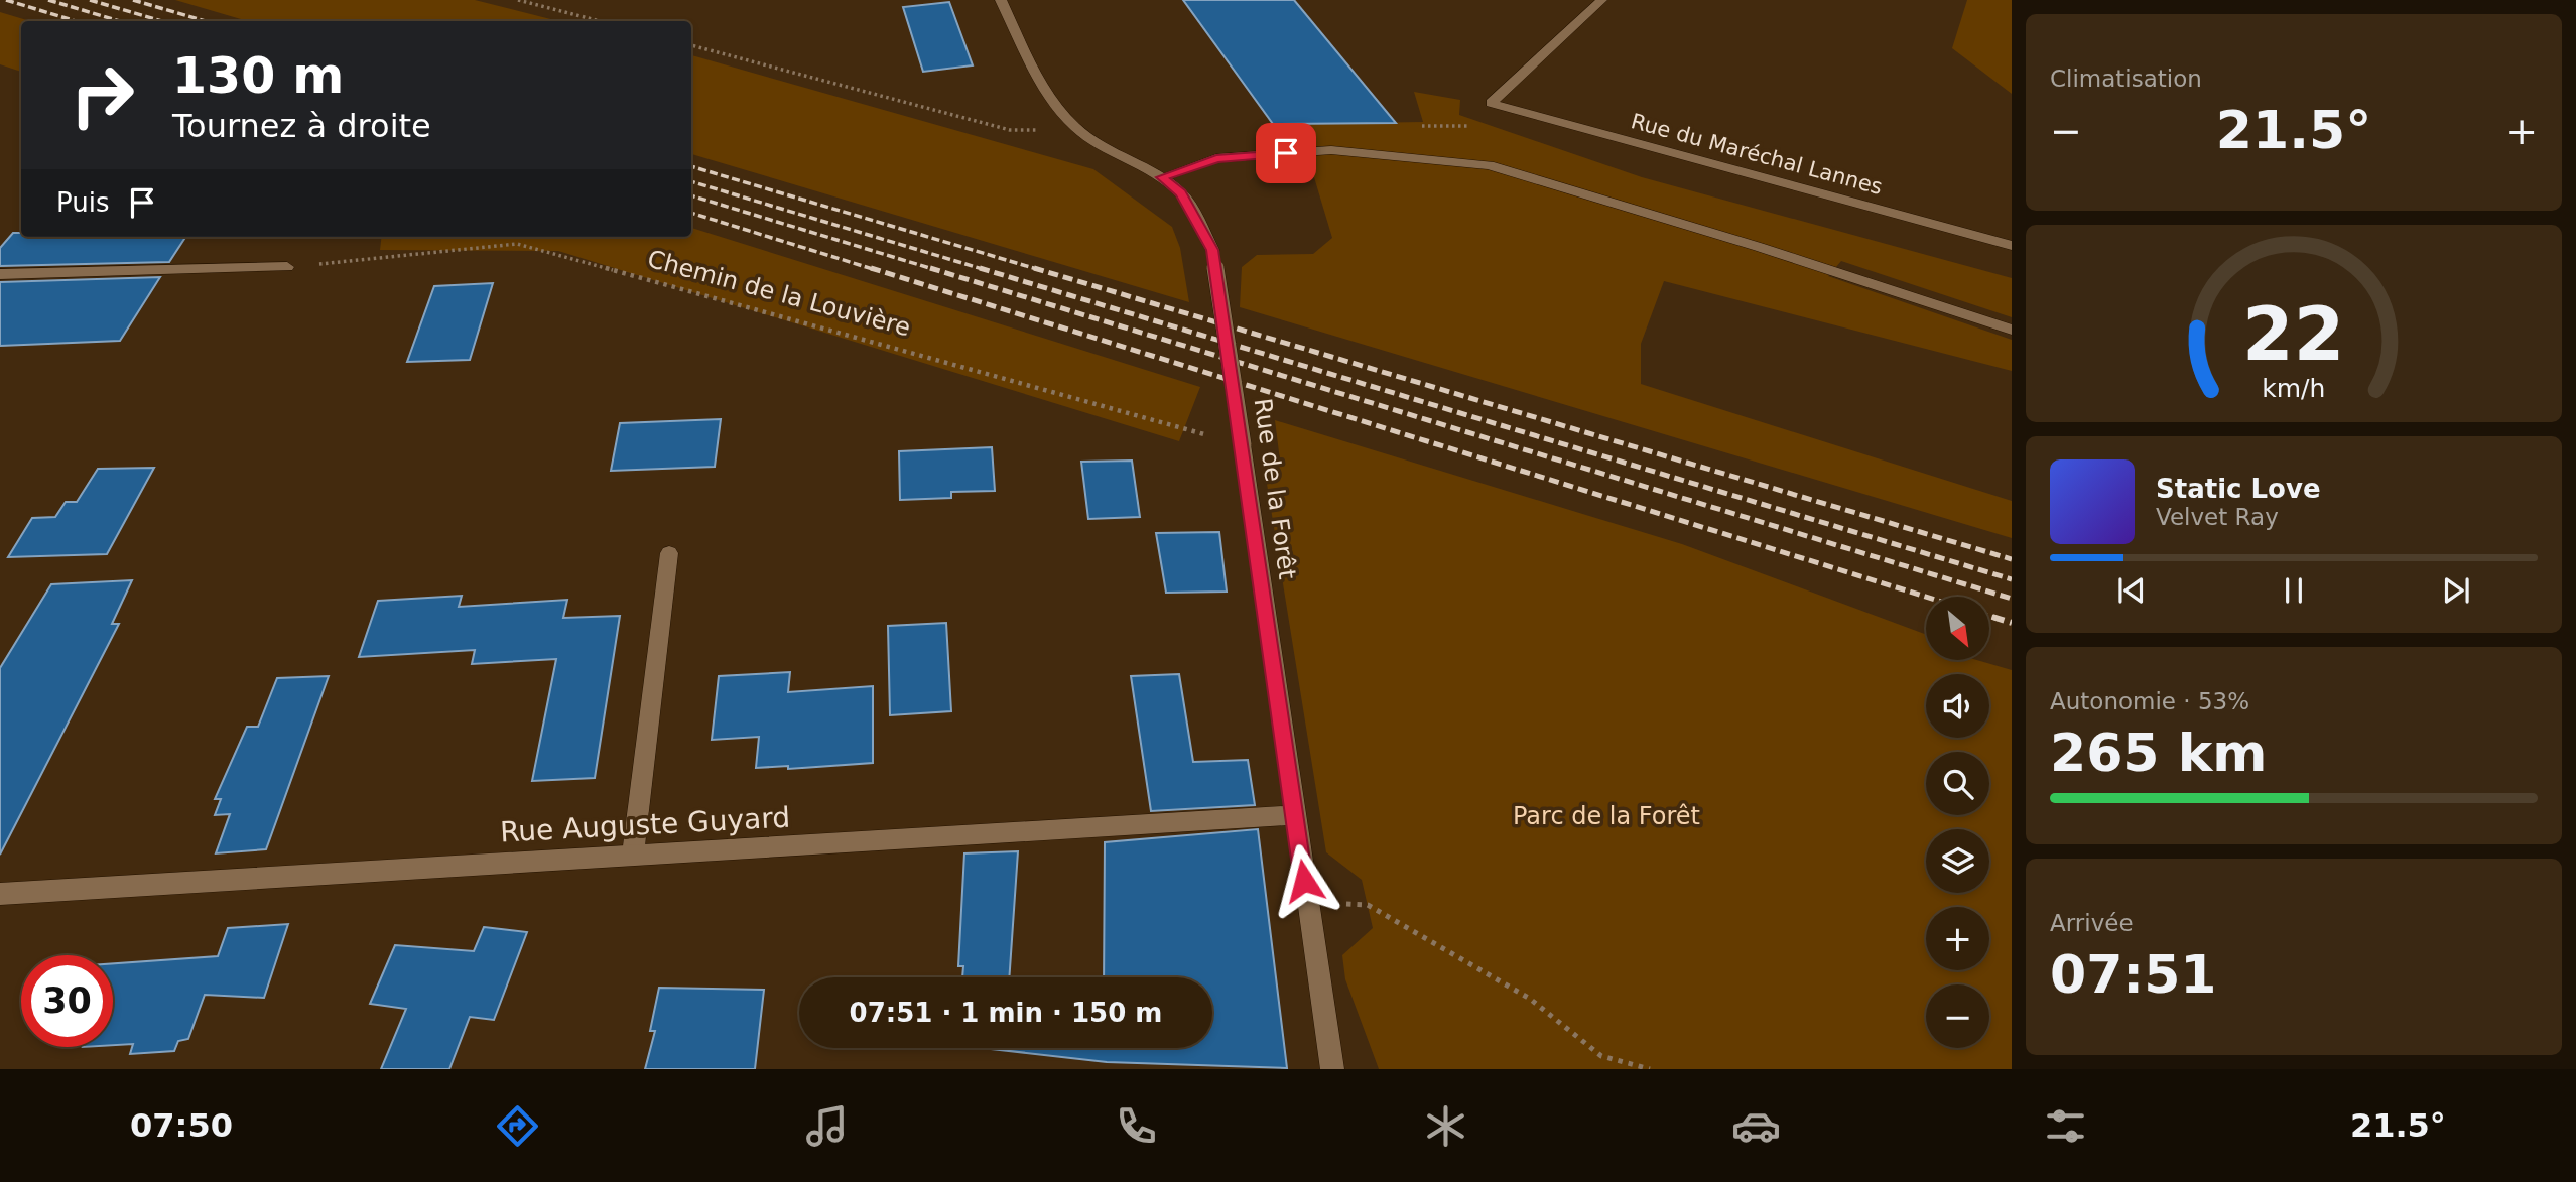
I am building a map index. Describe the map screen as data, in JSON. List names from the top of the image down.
{
  "streets": {
    "street": ["Rue du Maréchal Lannes", "Rue de la Forêt", "Rue Auguste Guyard"],
    "path": ["Chemin de la Louvière"]
  },
  "crossings": [
    ["Chemin de la Louvière", "Rue de la Forêt"],
    ["Rue de la Forêt", "Rue Auguste Guyard"]
  ],
  "parks": ["Parc de la Forêt"],
  "north": "bottom right",
  "page": {
    "tile": [
      "Climatisation",
      ["Autonomie · 53%", "265 km"],
      ["Arrivée", "07:51"]
    ],
    "turn": ["130 m", "Tournez à droite"],
    "heat": ["−", "21.5°", "+"],
    "then": "Puis",
    "song": ["Static Love", "Velvet Ray"],
    "map_buttons": ["+", "−"],
    "limit": "30",
    "trip": "07:51 · 1 min · 150 m",
    "tabs": ["07:50", "21.5°"],
    "gauge": ["22", "km/h"]
  }
}
